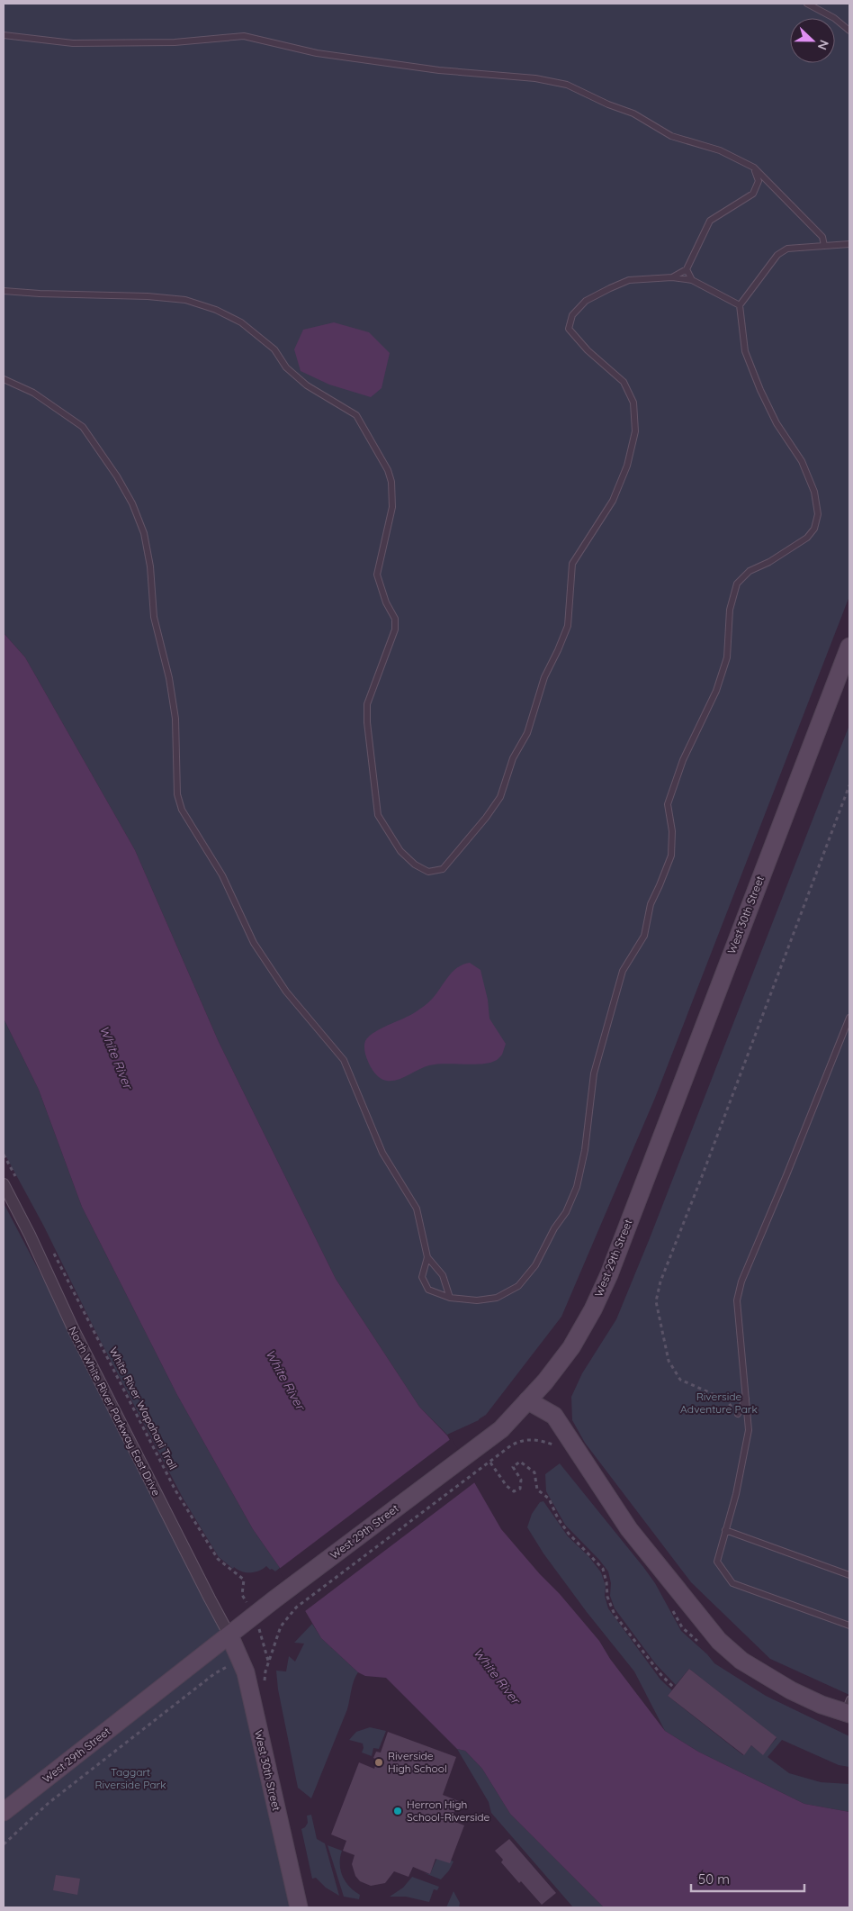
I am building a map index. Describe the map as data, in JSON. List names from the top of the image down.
{
  "streets": {
    "main road": ["West 30th Street", "West 29th Street"],
    "street": ["North White River Parkway East Drive"],
    "path": ["White River Wapahani Trail"]
  },
  "crossings": [
    ["West 30th Street", "West 29th Street"],
    ["West 30th Street", "North White River Parkway East Drive"],
    ["West 29th Street", "White River Wapahani Trail"],
    ["West 29th Street", "North White River Parkway East Drive"]
  ],
  "water": ["White River"],
  "parks": ["Riverside Adventure Park", "Taggart Riverside Park"],
  "places": ["Riverside High School", "Herron High School-Riverside"],
  "scale_bar": "50 m",
  "north": "right"
}
